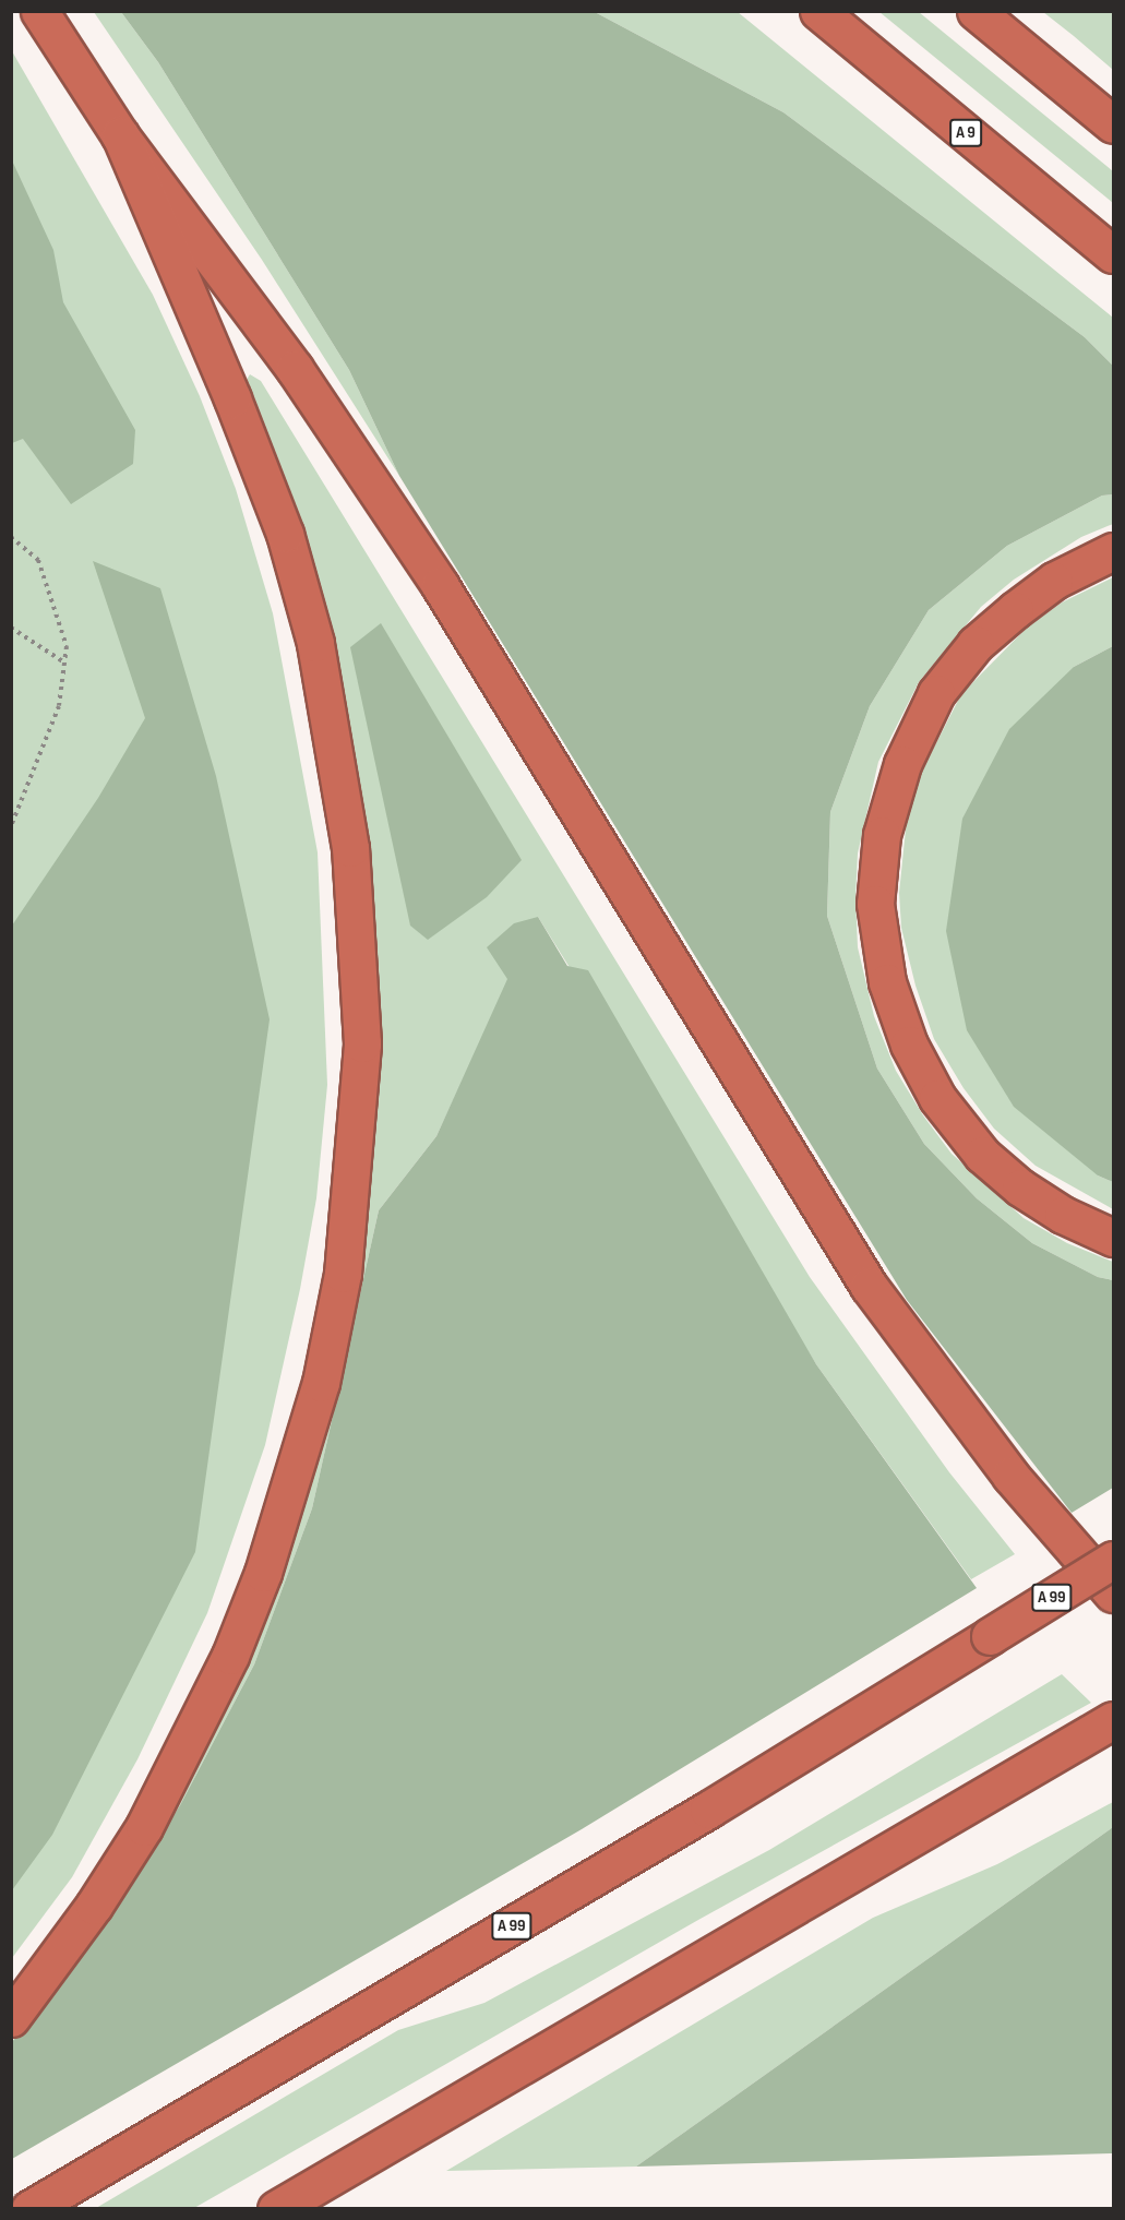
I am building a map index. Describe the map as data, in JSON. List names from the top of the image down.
{
  "streets": {
    "highway": ["A 9", "A 99"]
  }
}
